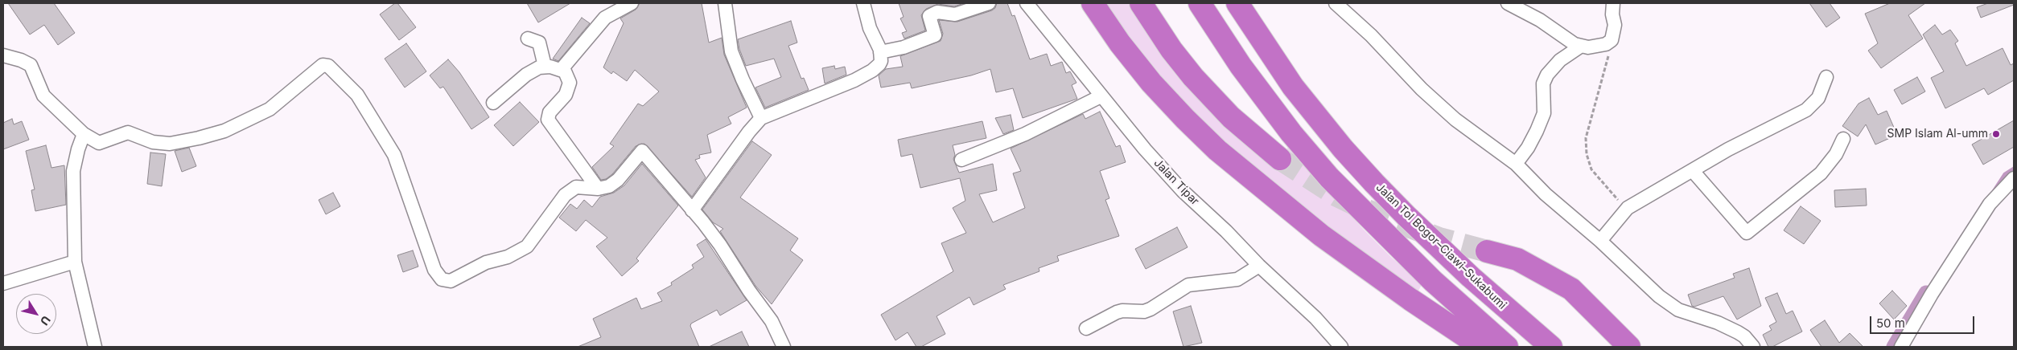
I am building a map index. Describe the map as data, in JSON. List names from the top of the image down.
{
  "streets": {
    "highway": ["Jalan Tol Bogor–Ciawi–Sukabumi"],
    "street": ["Jalan Tipar"]
  },
  "places": ["SMP Islam Al-umm"],
  "scale_bar": "50 m",
  "north": "bottom right"
}
